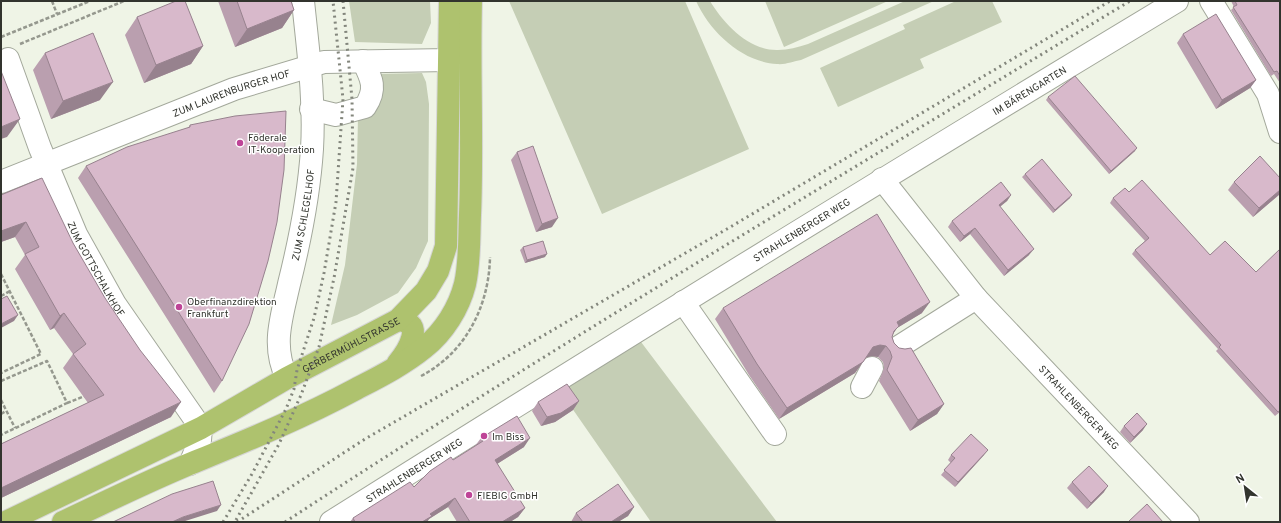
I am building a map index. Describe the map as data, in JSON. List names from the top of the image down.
{
  "streets": {
    "main road": ["GERBERMÜHLSTRASSE"],
    "street": [
      "IM BÄRENGARTEN",
      "ZUM LAURENBURGER HOF",
      "ZUM SCHLEGELHOF",
      "STRAHLENBERGER WEG",
      "ZUM GOTTSCHALKHOF"
    ]
  },
  "crossings": [
    ["IM BÄRENGARTEN", "STRAHLENBERGER WEG"],
    ["ZUM LAURENBURGER HOF", "ZUM SCHLEGELHOF"],
    ["ZUM LAURENBURGER HOF", "ZUM GOTTSCHALKHOF"],
    ["ZUM LAURENBURGER HOF", "GERBERMÜHLSTRASSE"],
    ["ZUM SCHLEGELHOF", "GERBERMÜHLSTRASSE"],
    ["ZUM GOTTSCHALKHOF", "GERBERMÜHLSTRASSE"]
  ],
  "places": [
    "Föderale IT-Kooperation",
    "Oberfinanzdirektion Frankfurt",
    "Im Biss",
    "FIEBIG GmbH"
  ],
  "north": "top left"
}
